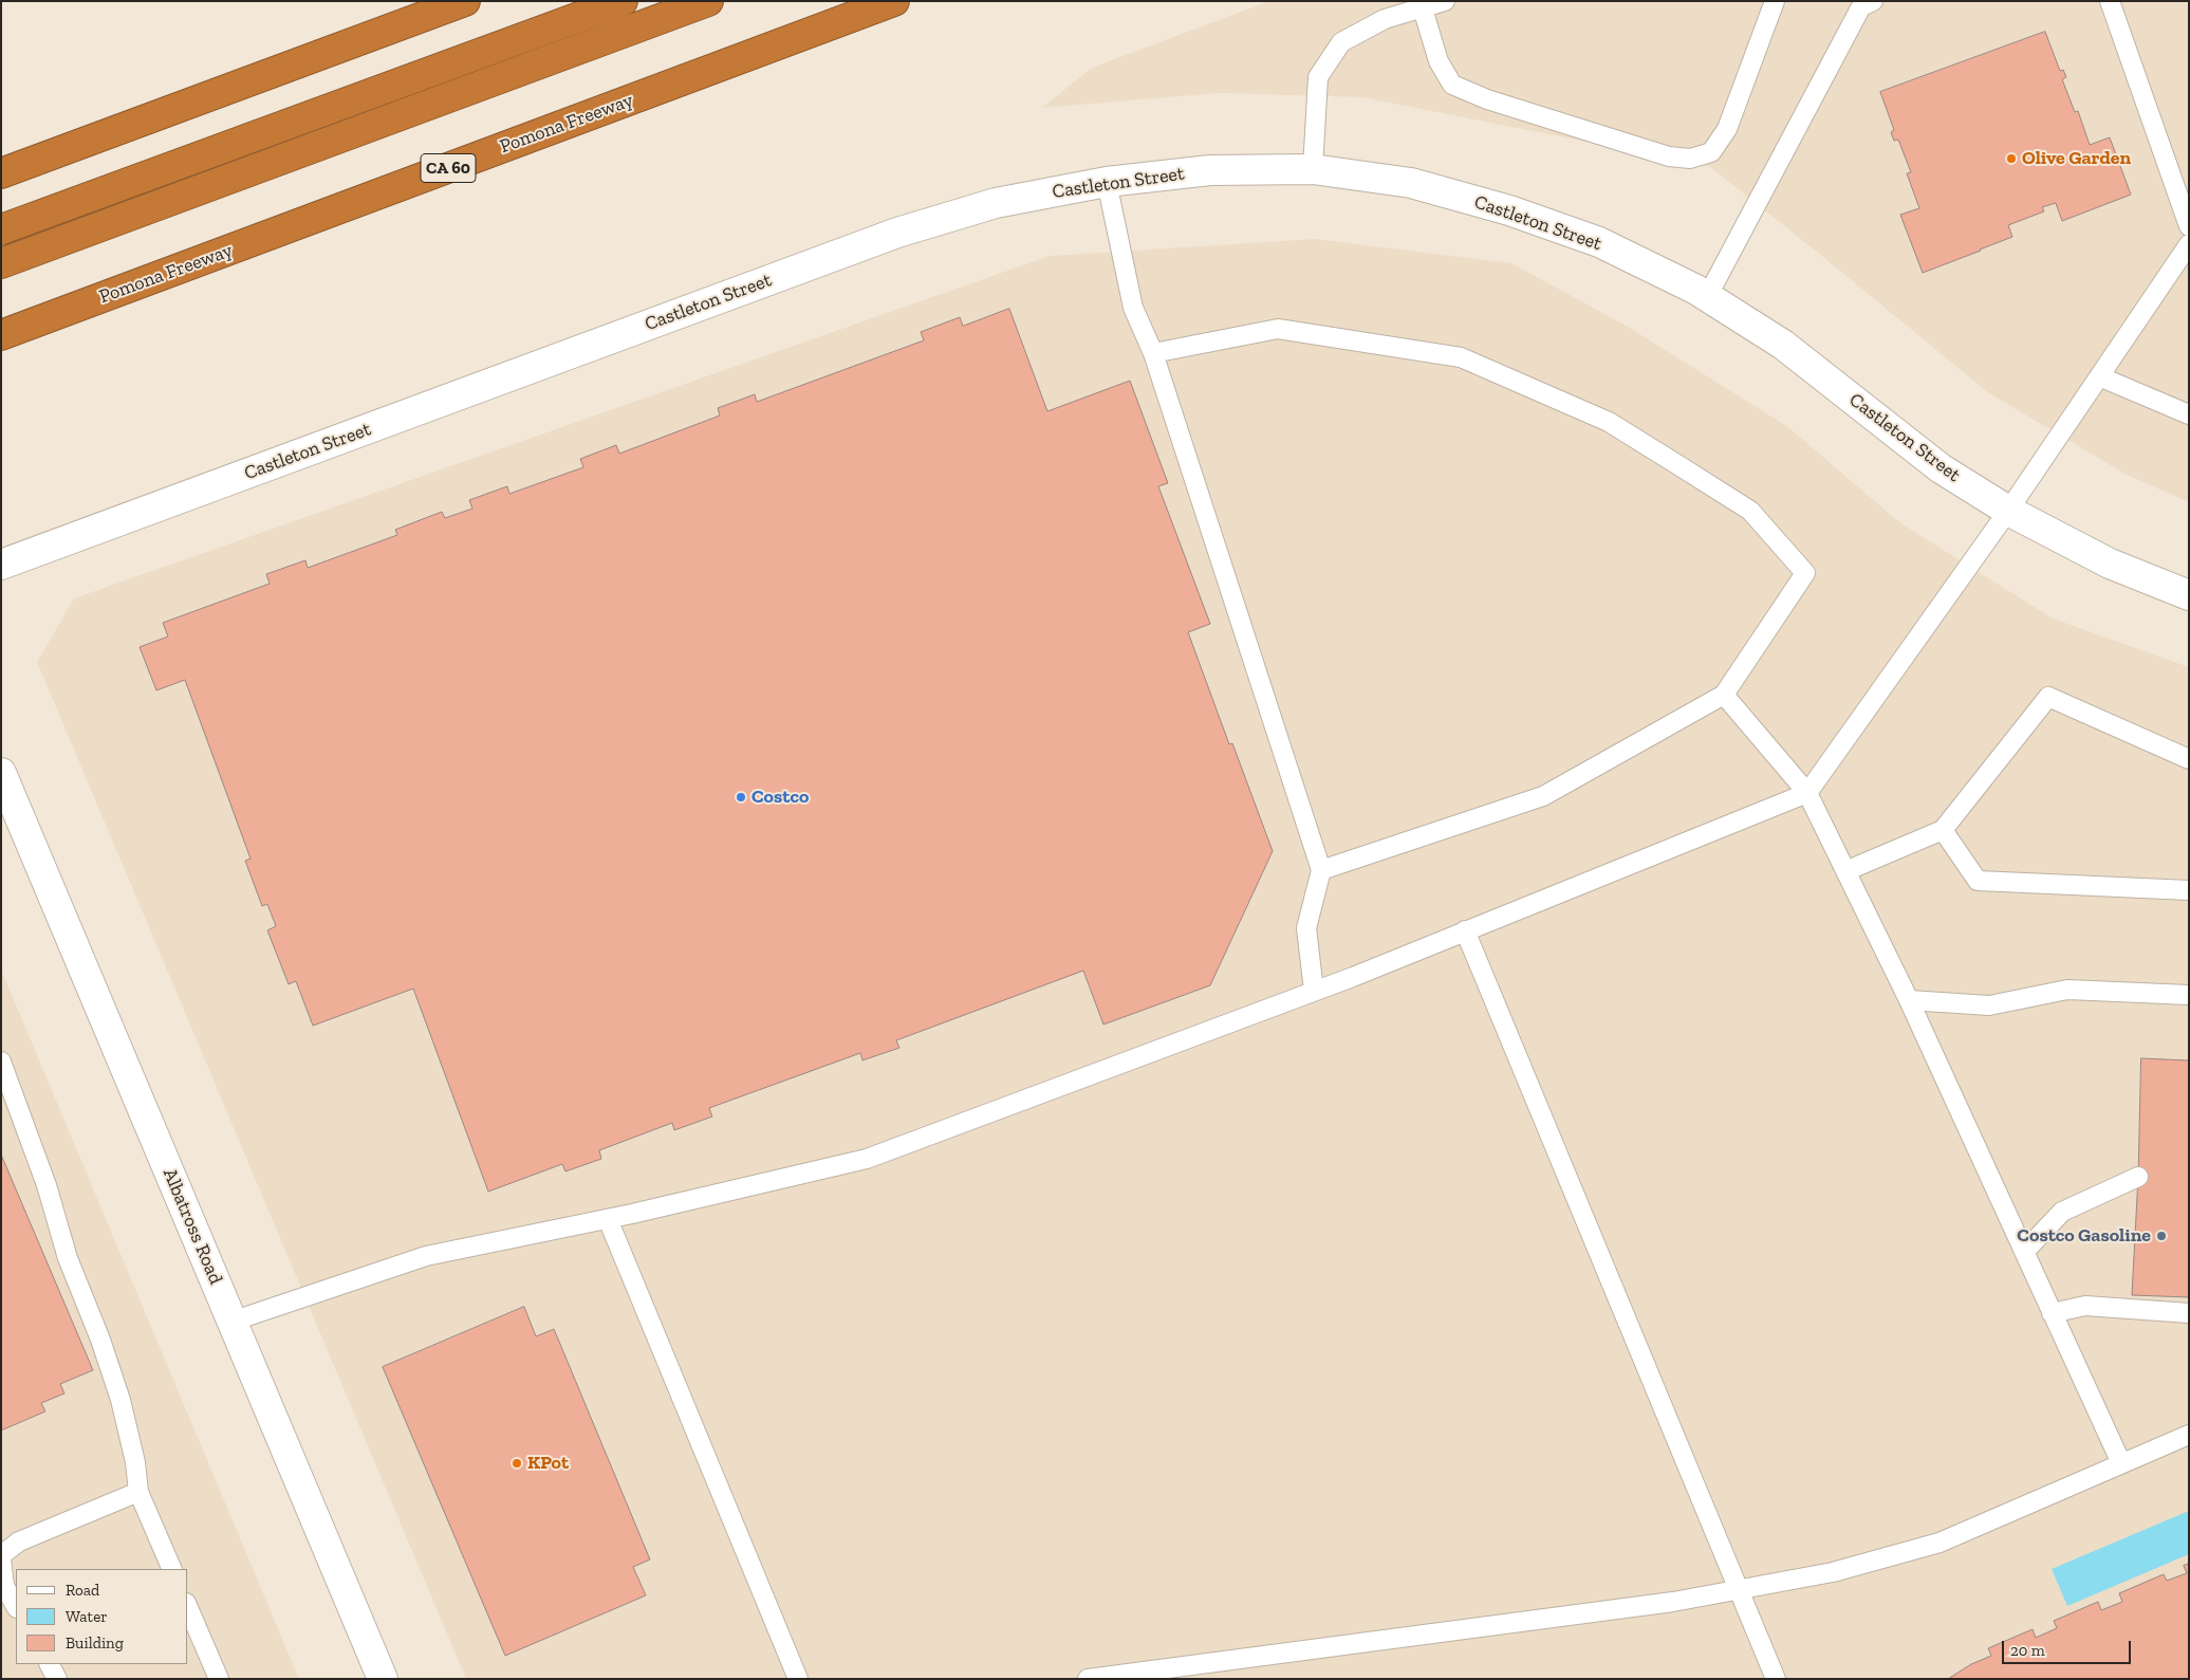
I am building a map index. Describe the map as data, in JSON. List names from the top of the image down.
{
  "streets": {
    "highway": ["Pomona Freeway", "CA 60"],
    "street": ["Castleton Street", "Albatross Road"]
  },
  "places": [
    "Olive Garden",
    "Costco",
    "Costco Gasoline",
    "KPot"
  ],
  "legend": ["Road", "Water", "Building"],
  "scale_bar": "20 m"
}
